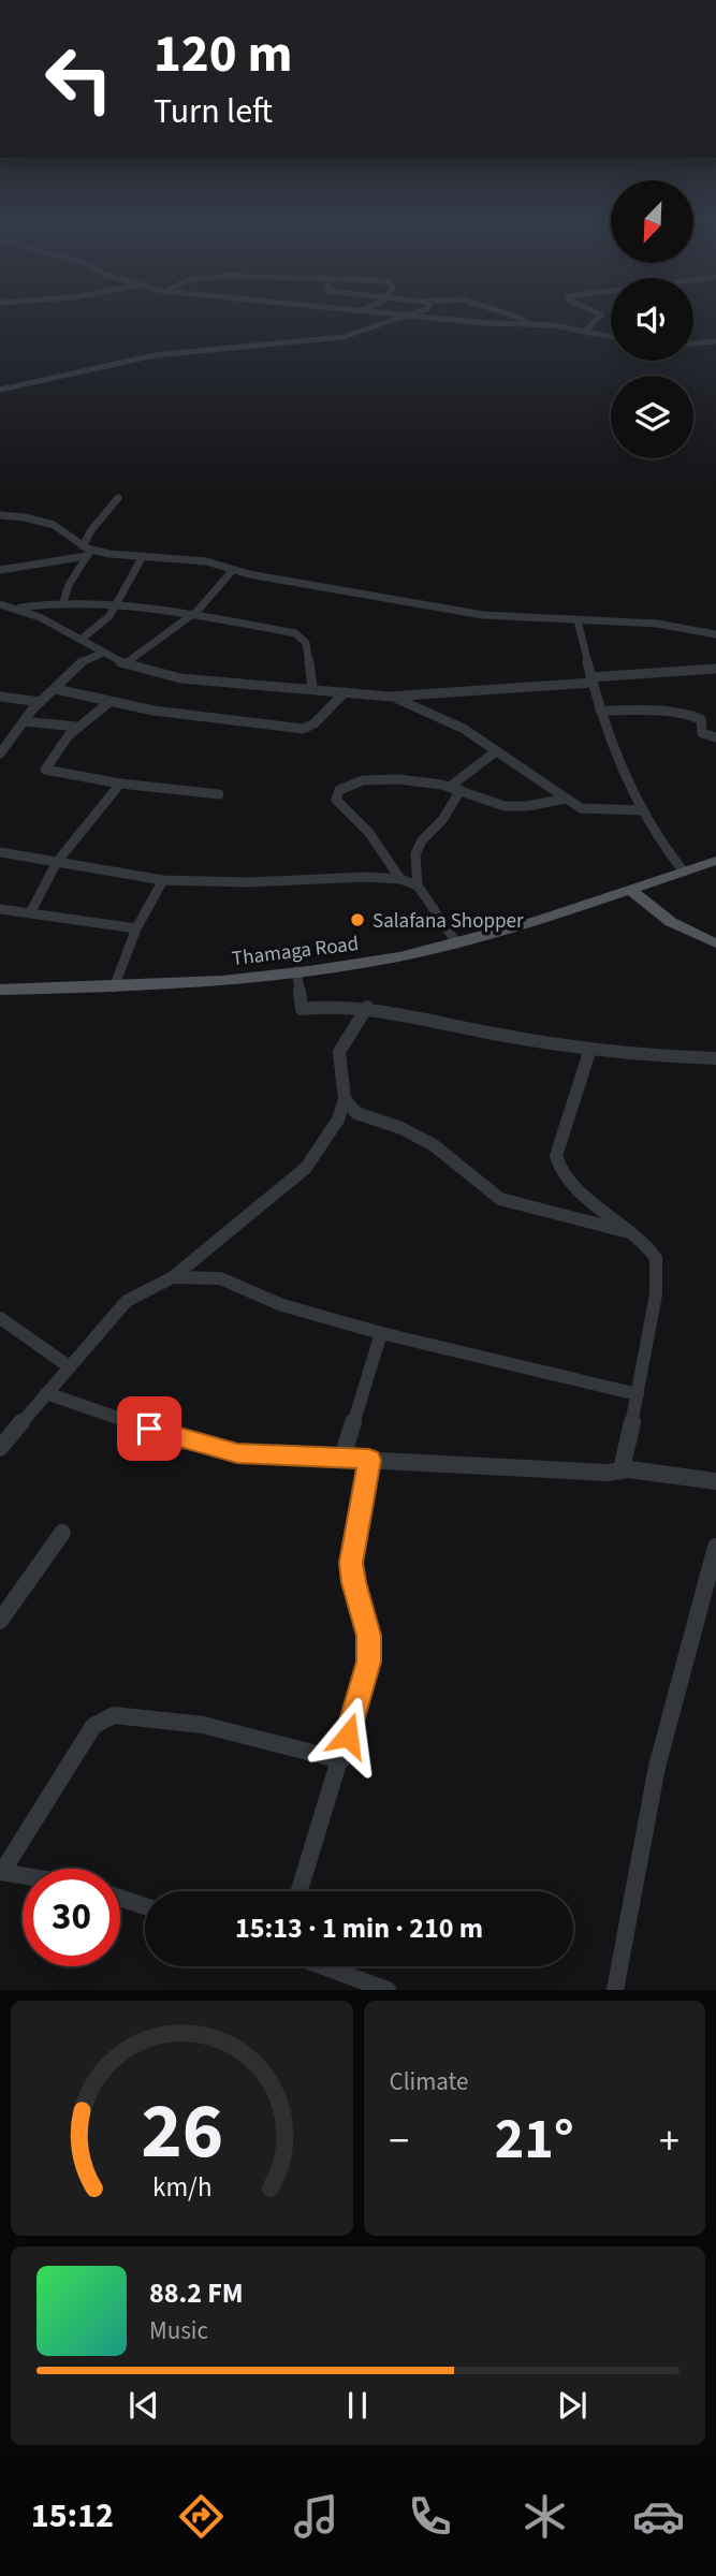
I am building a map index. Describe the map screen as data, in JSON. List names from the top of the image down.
{
  "streets": {
    "main road": ["Thamaga Road"]
  },
  "places": ["Salafana Shopper"],
  "north": "bottom left",
  "page": {
    "turn": ["120 m", "Turn left"],
    "limit": "30",
    "trip": "15:13 · 1 min · 210 m",
    "tile": "Climate",
    "heat": ["−", "21°", "+"],
    "song": ["88.2 FM", "Music"],
    "tabs": "15:12",
    "gauge": ["26", "km/h"]
  }
}
